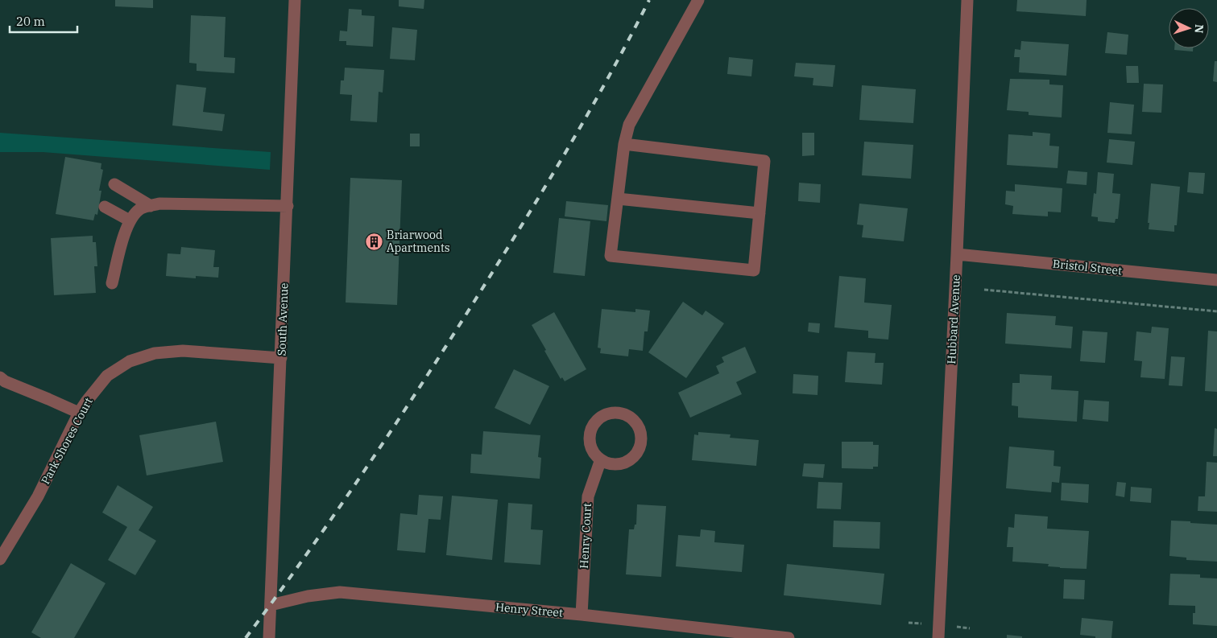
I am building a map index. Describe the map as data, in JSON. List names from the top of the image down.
{
  "streets": {
    "street": [
      "Bristol Street",
      "South Avenue",
      "Hubbard Avenue",
      "Park Shores Court",
      "Henry Court",
      "Henry Street"
    ]
  },
  "crossings": [
    ["Bristol Street", "Hubbard Avenue"],
    ["South Avenue", "Park Shores Court"],
    ["South Avenue", "Henry Street"],
    ["Henry Court", "Henry Street"]
  ],
  "places": {
    "building": ["Briarwood Apartments"]
  },
  "scale_bar": "20 m",
  "north": "right"
}
